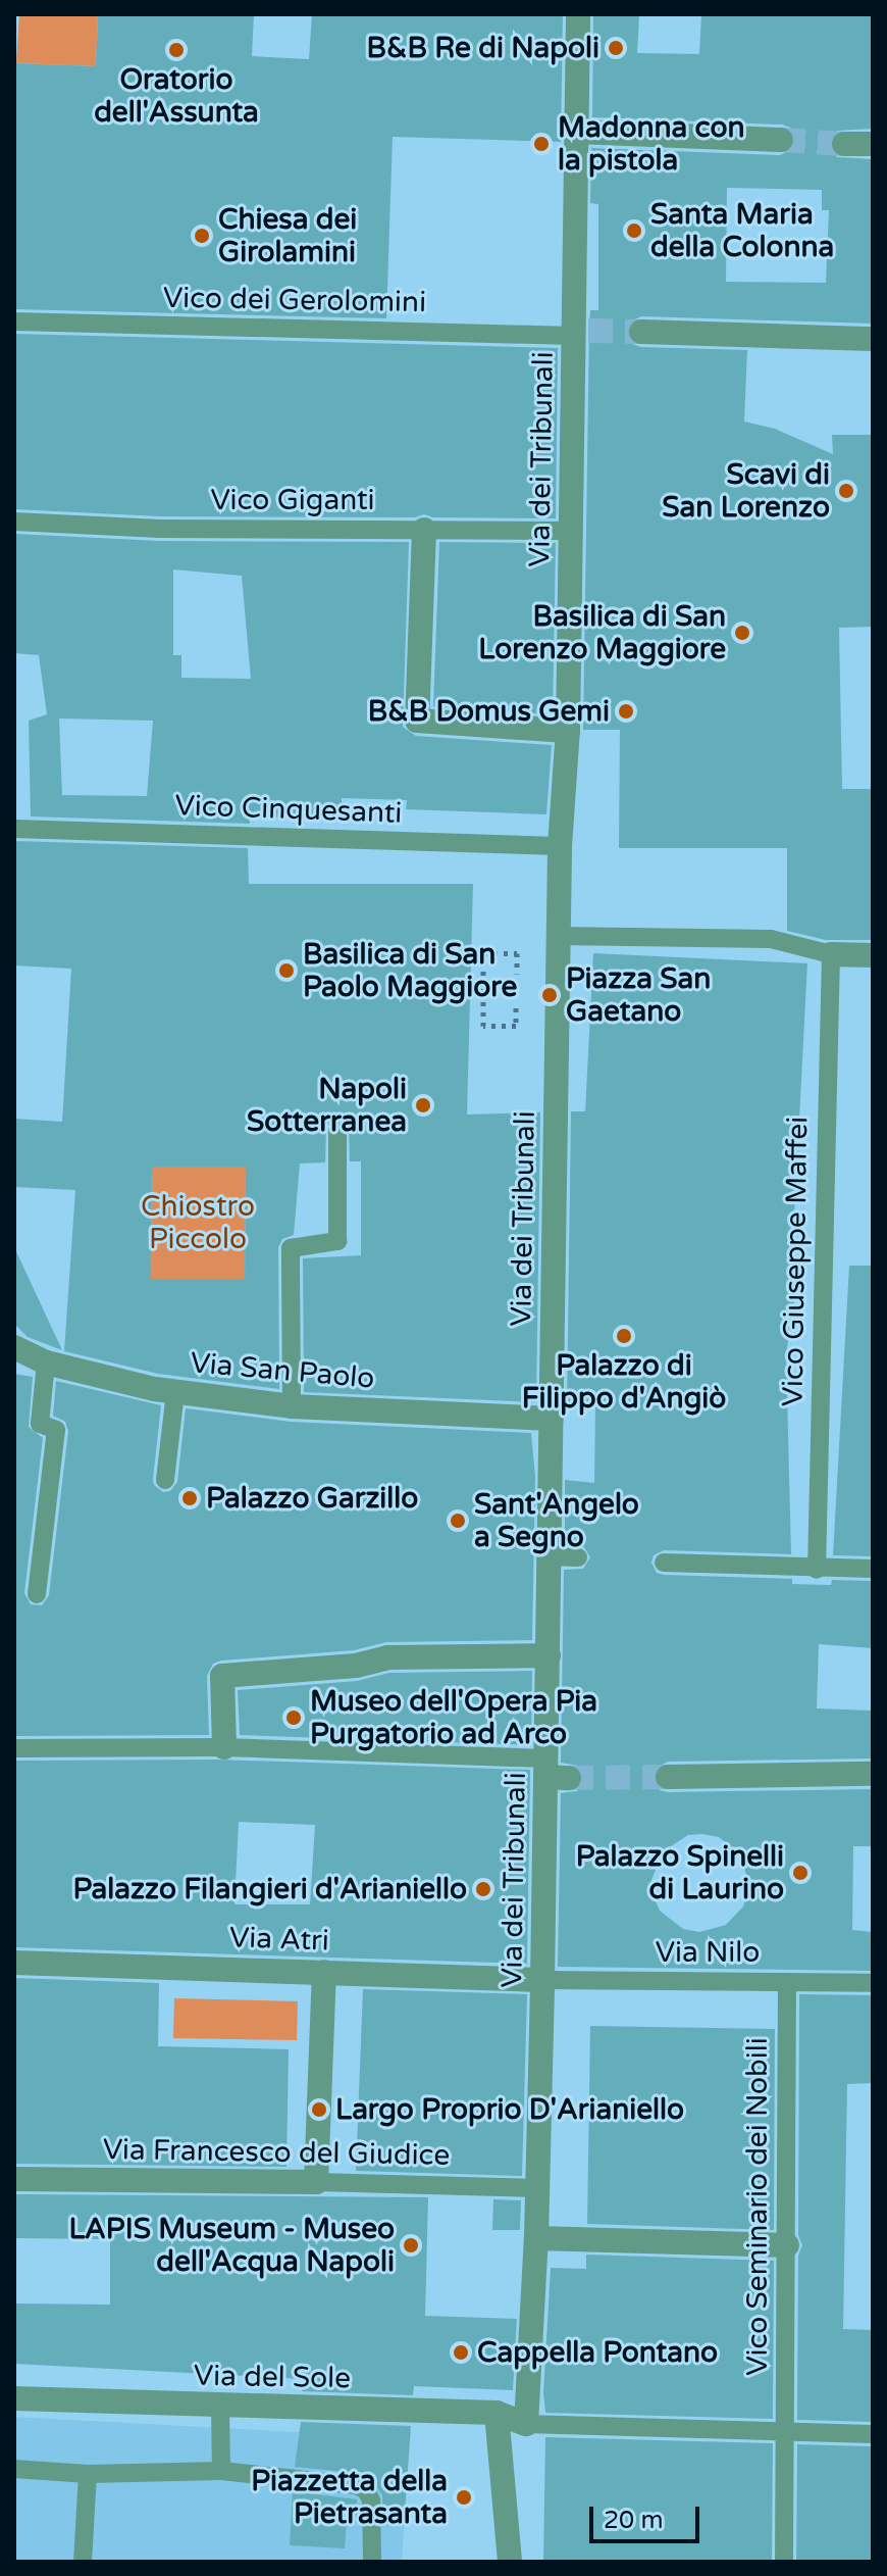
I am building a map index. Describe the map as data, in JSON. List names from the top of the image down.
{
  "streets": {
    "street": [
      "Via dei Tribunali",
      "Via San Paolo",
      "Via Atri",
      "Via Francesco del Giudice",
      "Via del Sole"
    ],
    "lane": [
      "Vico dei Gerolomini",
      "Vico Giganti",
      "Vico Cinquesanti",
      "Vico Giuseppe Maffei",
      "Via Nilo",
      "Vico Seminario dei Nobili"
    ]
  },
  "crossings": [
    ["Vico dei Gerolomini", "Via dei Tribunali"],
    ["Via dei Tribunali", "Vico Giganti"],
    ["Via dei Tribunali", "Vico Cinquesanti"],
    ["Via dei Tribunali", "Via San Paolo"],
    ["Via dei Tribunali", "Via Atri"],
    ["Via dei Tribunali", "Via Nilo"],
    ["Via dei Tribunali", "Via Francesco del Giudice"],
    ["Via dei Tribunali", "Via del Sole"],
    ["Via Atri", "Via Nilo"],
    ["Via Nilo", "Vico Seminario dei Nobili"]
  ],
  "parks": ["Chiostro Piccolo"],
  "places": [
    "B&B Re di Napoli",
    "Oratorio dell'Assunta",
    "Madonna con la pistola",
    "Santa Maria della Colonna",
    "Chiesa dei Girolamini",
    "Scavi di San Lorenzo",
    "Basilica di San Lorenzo Maggiore",
    "B&B Domus Gemi",
    "Basilica di San Paolo Maggiore",
    "Piazza San Gaetano",
    "Napoli Sotterranea",
    "Palazzo di Filippo d'Angiò",
    "Palazzo Garzillo",
    "Sant'Angelo a Segno",
    "Museo dell'Opera Pia Purgatorio ad Arco",
    "Palazzo Spinelli di Laurino",
    "Palazzo Filangieri d'Arianiello",
    "Largo Proprio D'Arianiello",
    "LAPIS Museum - Museo dell'Acqua Napoli",
    "Cappella Pontano",
    "Piazzetta della Pietrasanta"
  ],
  "scale_bar": "20 m"
}
